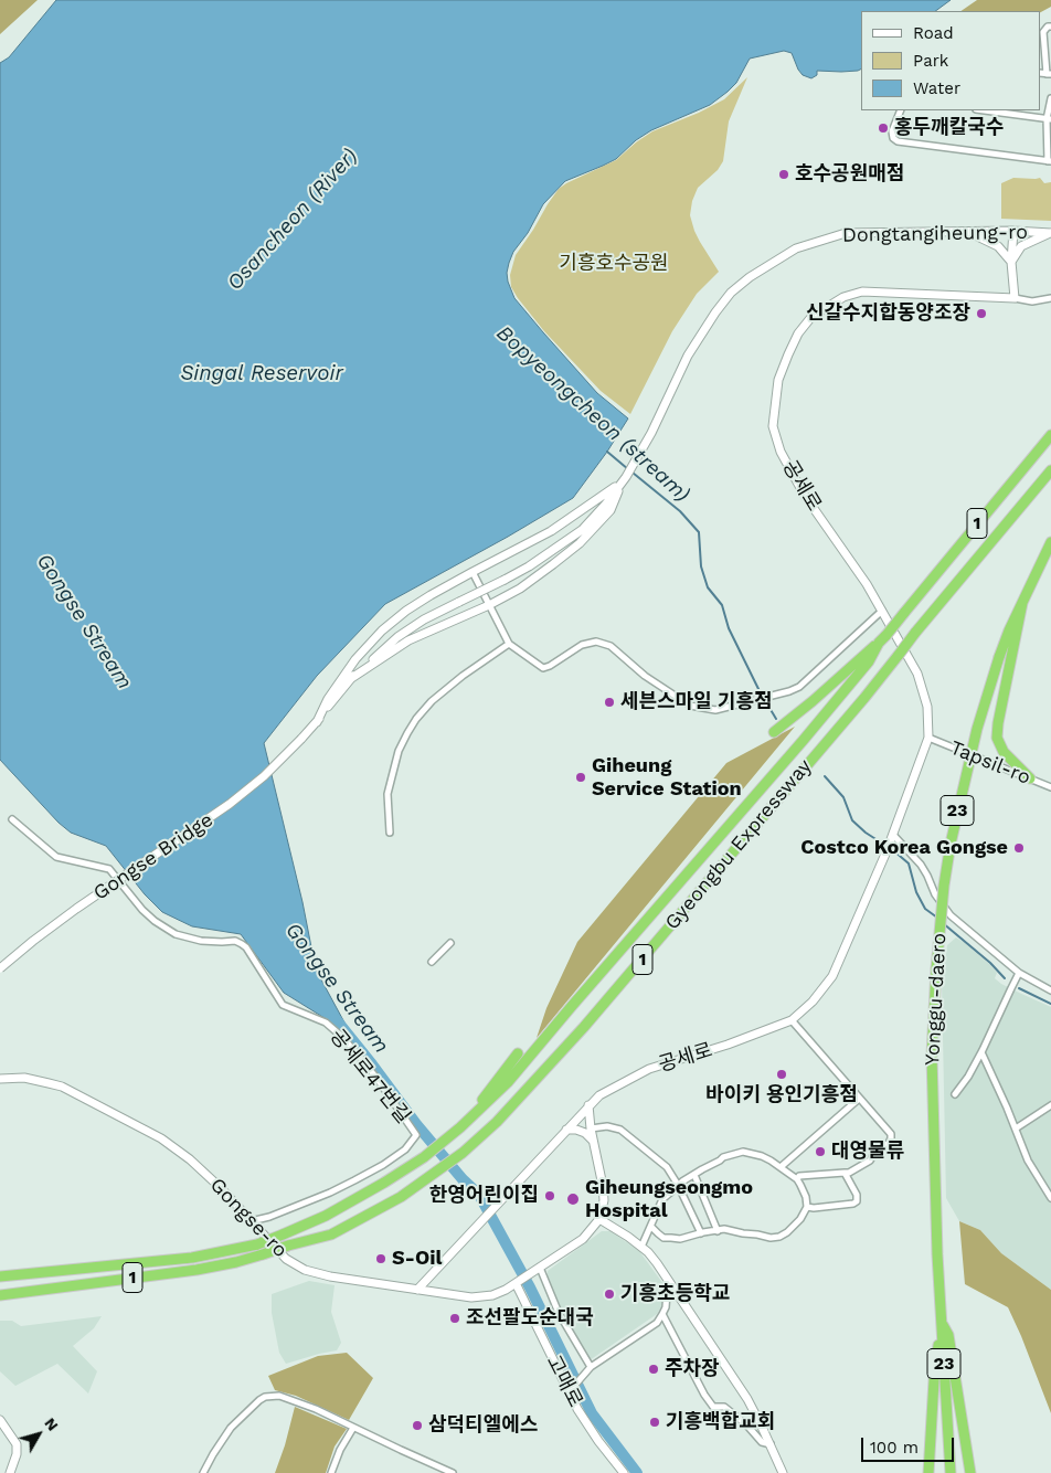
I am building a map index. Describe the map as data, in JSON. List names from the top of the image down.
{
  "streets": {
    "highway": [
      "1",
      "23",
      "Gyeongbu Expressway",
      "Yonggu-daero"
    ],
    "street": [
      "Dongtangiheung-ro",
      "공세로",
      "Tapsil-ro",
      "Gongse Bridge",
      "공세로47번길",
      "Gongse-ro",
      "고매로"
    ]
  },
  "crossings": [
    ["공세로", "Tapsil-ro"],
    ["공세로", "Gongse-ro"],
    ["1", "Gyeongbu Expressway"],
    ["공세로47번길", "Gongse-ro"],
    ["Gongse-ro", "고매로"]
  ],
  "water": [
    "Osancheon (River)",
    "Singal Reservoir",
    "Bopyeongcheon (stream)",
    "Gongse Stream"
  ],
  "parks": ["기흥호수공원"],
  "places": [
    "홍두깨칼국수",
    "호수공원매점",
    "신갈수지합동양조장",
    "세븐스마일 기흥점",
    "Giheung Service Station",
    "Costco Korea Gongse",
    "바이키 용인기흥점",
    "대영물류",
    "한영어린이집",
    "Giheungseongmo Hospital",
    "S-Oil",
    "기흥초등학교",
    "조선팔도순대국",
    "주차장",
    "기흥백합교회",
    "삼덕티엘에스"
  ],
  "legend": ["Road", "Park", "Water"],
  "scale_bar": "100 m",
  "north": "top right"
}
